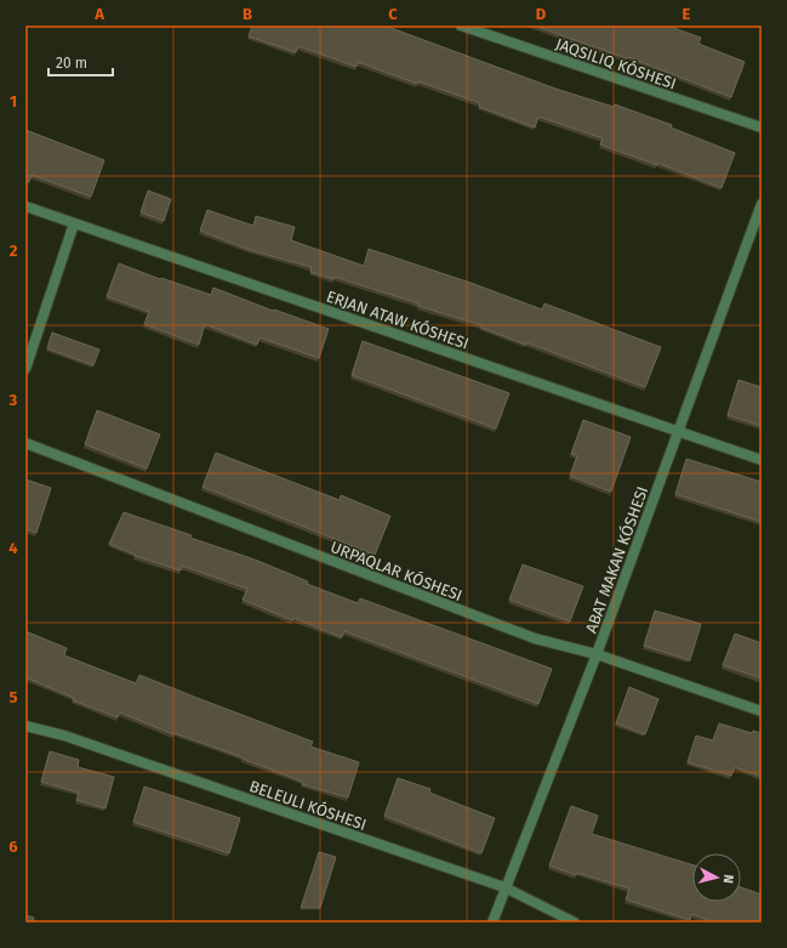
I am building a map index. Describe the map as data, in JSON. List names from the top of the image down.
{
  "streets": {
    "street": [
      "ERJAN ATAW KÓSHESI",
      "ABAT MAKAN KÓSHESI",
      "URPAQLAR KÓSHESI",
      "BELEULI KÓSHESI"
    ]
  },
  "crossings": [
    ["ERJAN ATAW KÓSHESI", "ABAT MAKAN KÓSHESI"],
    ["ABAT MAKAN KÓSHESI", "URPAQLAR KÓSHESI"],
    ["ABAT MAKAN KÓSHESI", "BELEULI KÓSHESI"]
  ],
  "scale_bar": "20 m",
  "north": "right",
  "grid": {
    "columns": [
      "A",
      "B",
      "C",
      "D",
      "E"
    ],
    "rows": [
      "1",
      "2",
      "3",
      "4",
      "5",
      "6"
    ]
  }
}
